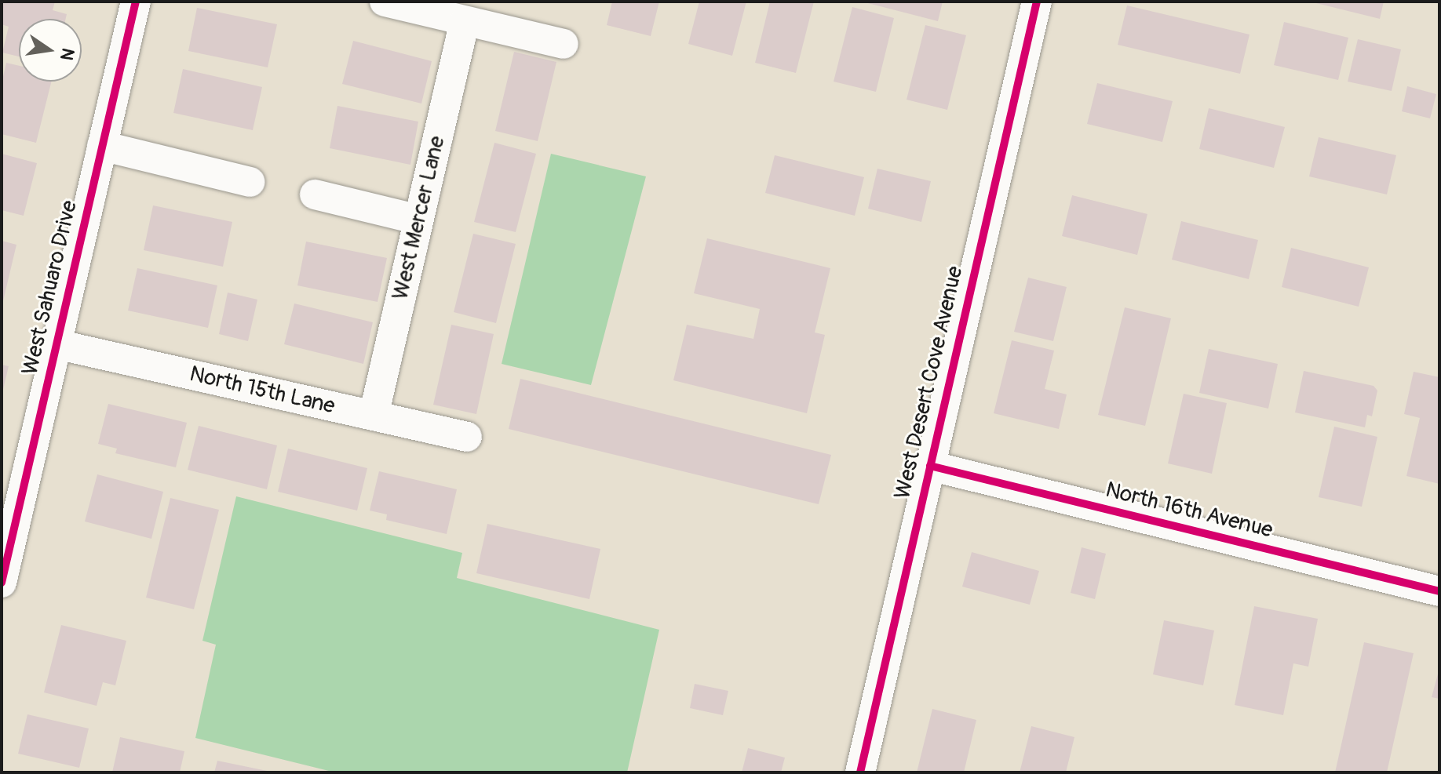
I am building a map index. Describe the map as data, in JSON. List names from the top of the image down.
{
  "streets": {
    "street": [
      "West Mercer Lane",
      "West Sahuaro Drive",
      "West Desert Cove Avenue",
      "North 15th Lane",
      "North 16th Avenue"
    ]
  },
  "crossings": [
    ["West Mercer Lane", "North 15th Lane"],
    ["West Sahuaro Drive", "North 15th Lane"],
    ["West Desert Cove Avenue", "North 16th Avenue"]
  ],
  "north": "right"
}
